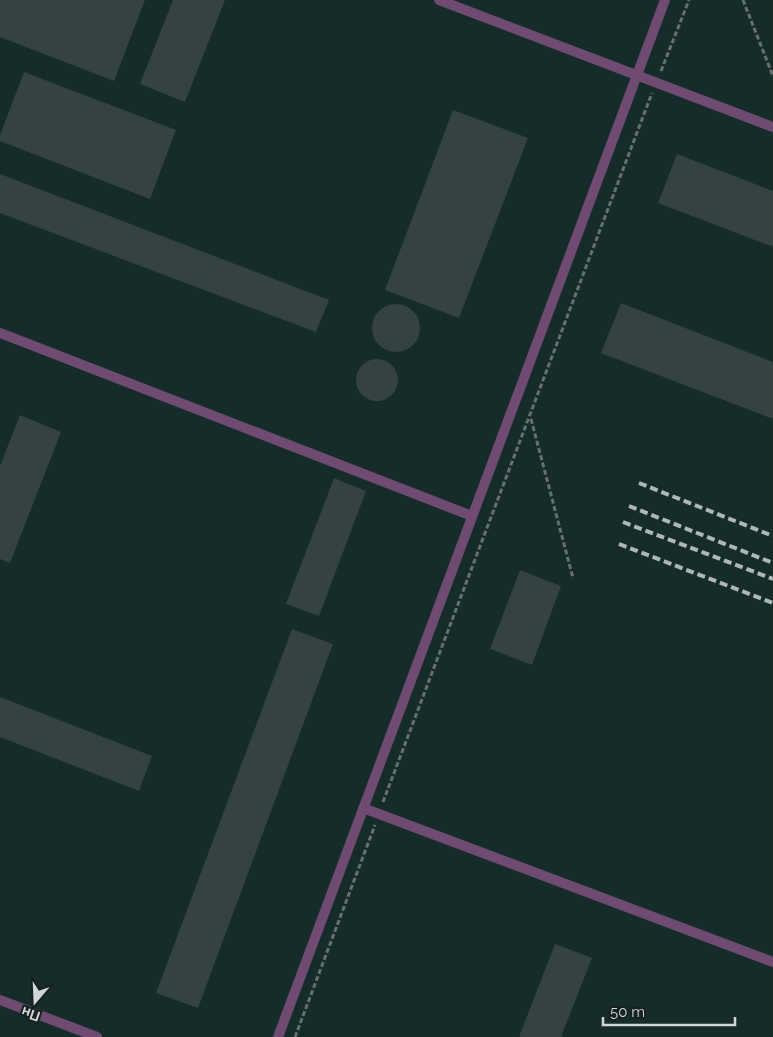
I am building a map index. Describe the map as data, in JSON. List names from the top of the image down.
{
  "scale_bar": "50 m",
  "north": "bottom"
}
